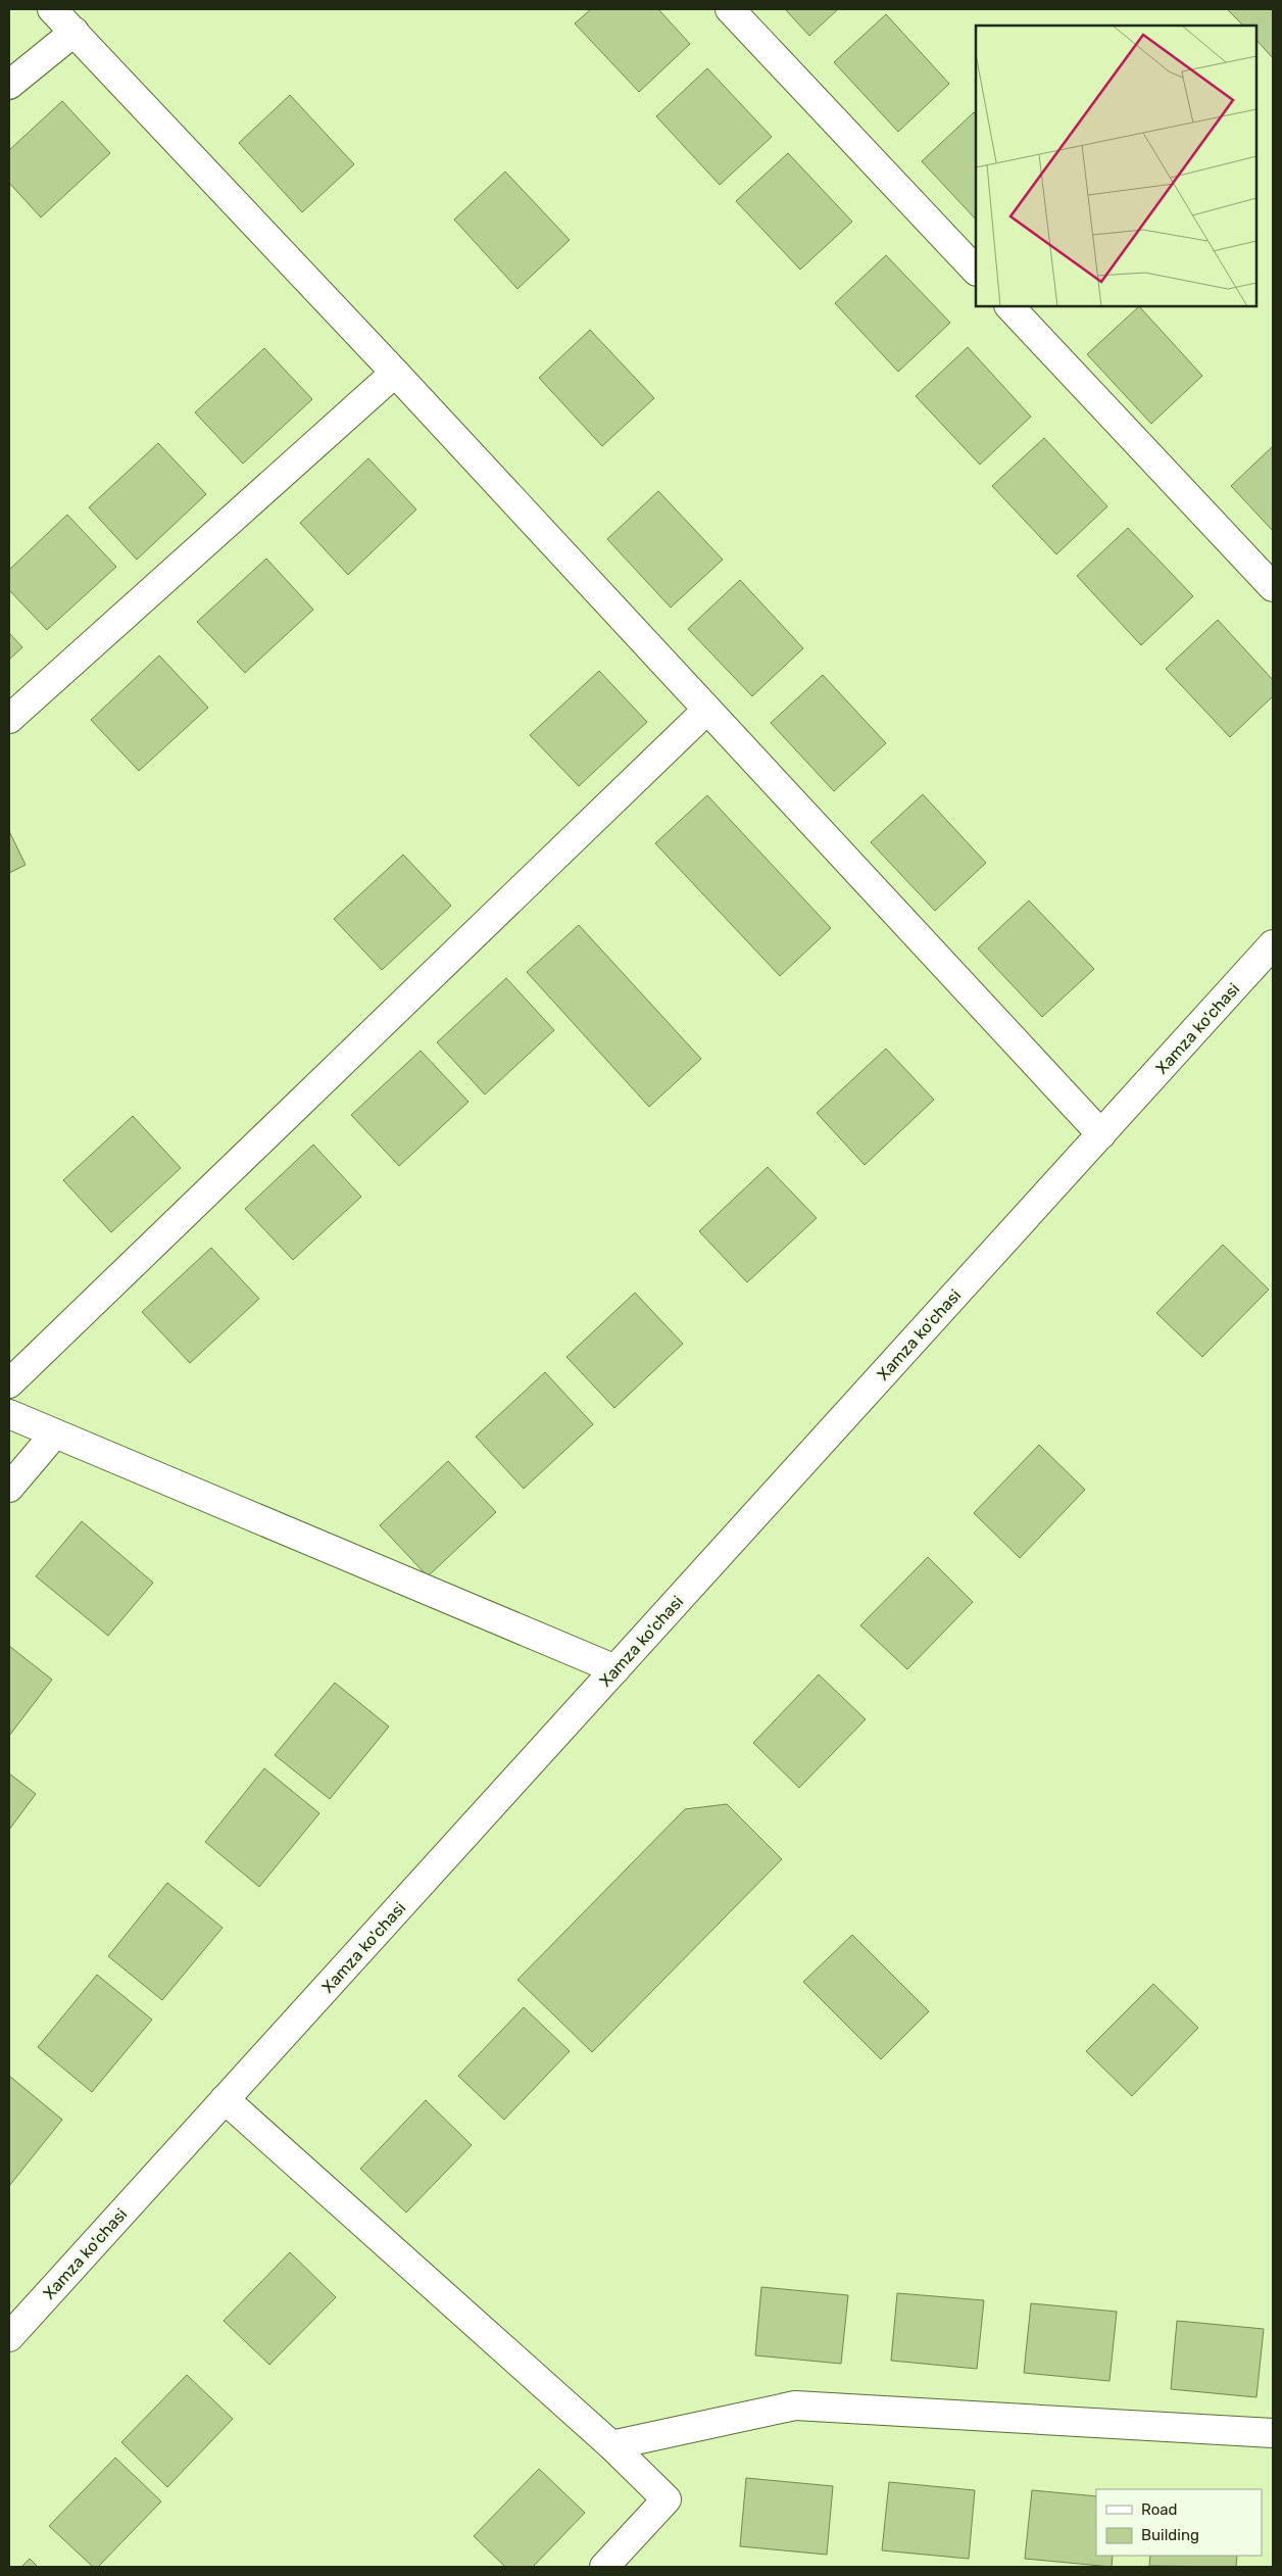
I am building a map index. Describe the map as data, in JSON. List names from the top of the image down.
{
  "streets": {
    "street": ["Xamza ko'chasi"]
  },
  "legend": ["Road", "Building"]
}
